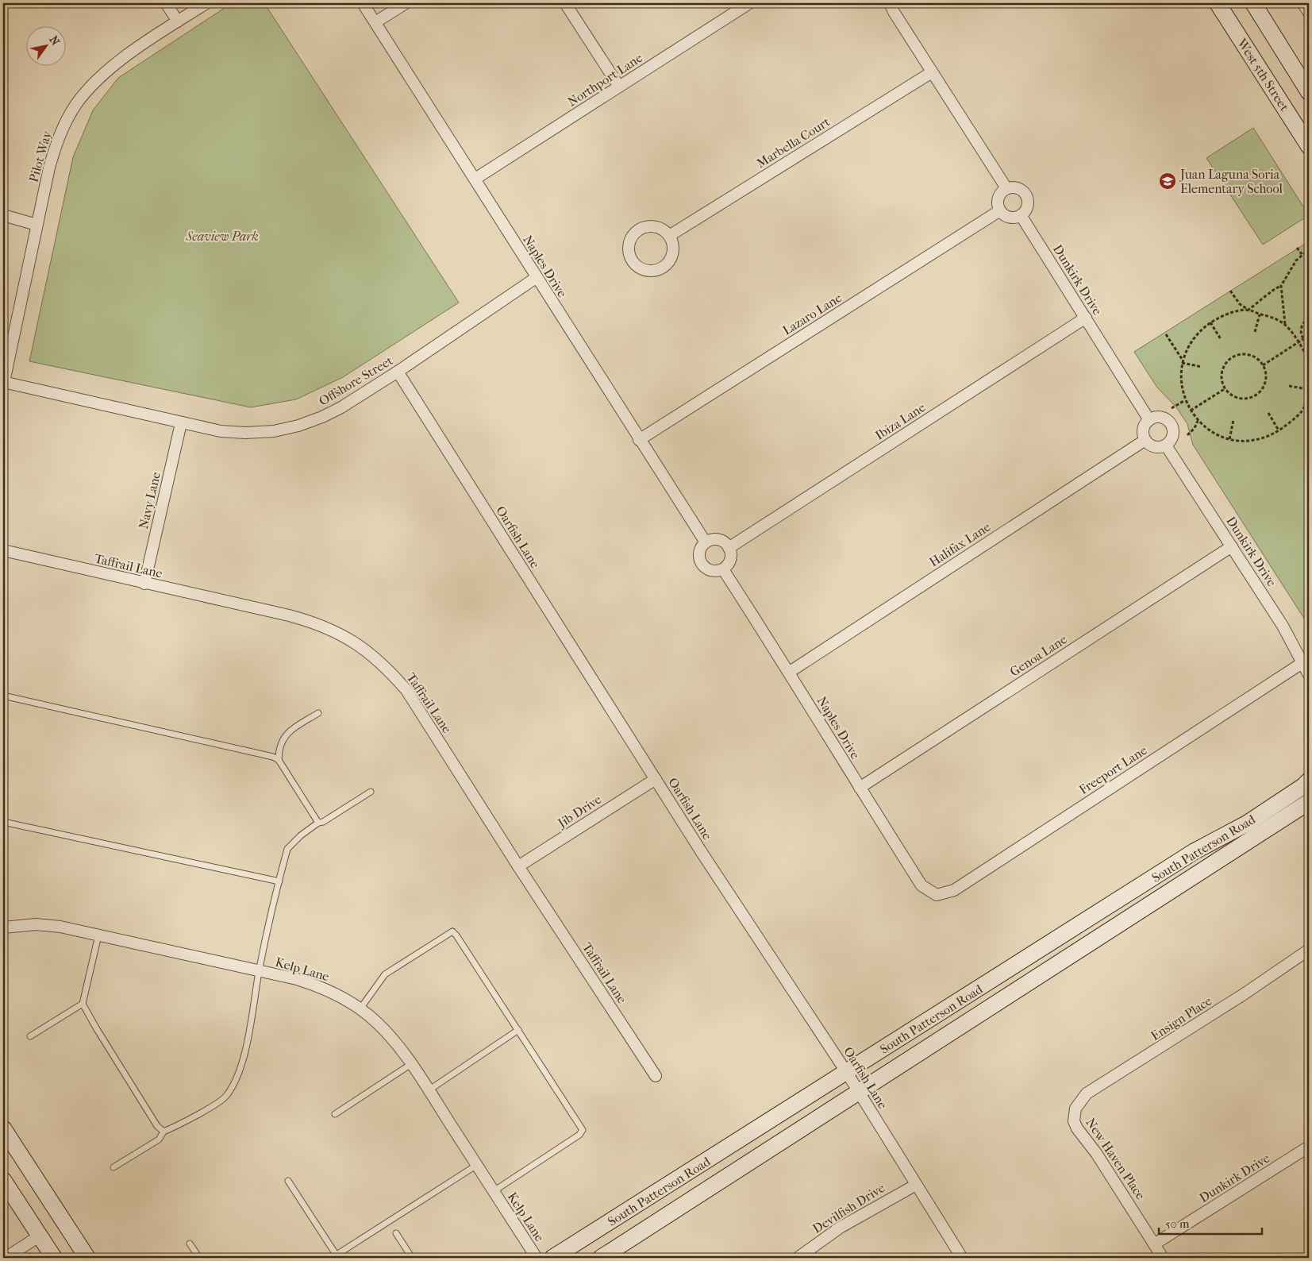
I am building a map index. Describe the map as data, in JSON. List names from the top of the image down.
{
  "streets": {
    "street": [
      "West 5th Street",
      "Northport Lane",
      "Marbella Court",
      "Pilot Way",
      "Naples Drive",
      "Dunkirk Drive",
      "Lazaro Lane",
      "Offshore Street",
      "Ibiza Lane",
      "Navy Lane",
      "Oarfish Lane",
      "Halifax Lane",
      "Taffrail Lane",
      "Genoa Lane",
      "Freeport Lane",
      "Jib Drive",
      "South Patterson Road",
      "Kelp Lane",
      "Ensign Place",
      "New Haven Place",
      "Devilfish Drive"
    ]
  },
  "crossings": [
    ["Northport Lane", "Naples Drive"],
    ["Pilot Way", "Offshore Street"],
    ["Naples Drive", "Lazaro Lane"],
    ["Naples Drive", "Offshore Street"],
    ["Naples Drive", "Ibiza Lane"],
    ["Naples Drive", "Halifax Lane"],
    ["Naples Drive", "Genoa Lane"],
    ["Naples Drive", "Freeport Lane"],
    ["Dunkirk Drive", "Lazaro Lane"],
    ["Dunkirk Drive", "Ibiza Lane"],
    ["Dunkirk Drive", "Halifax Lane"],
    ["Dunkirk Drive", "Genoa Lane"],
    ["Dunkirk Drive", "Freeport Lane"],
    ["Dunkirk Drive", "New Haven Place"],
    ["Offshore Street", "Navy Lane"],
    ["Offshore Street", "Oarfish Lane"],
    ["Navy Lane", "Taffrail Lane"],
    ["Oarfish Lane", "Jib Drive"],
    ["Oarfish Lane", "South Patterson Road"],
    ["Oarfish Lane", "Devilfish Drive"],
    ["Taffrail Lane", "Jib Drive"],
    ["Ensign Place", "New Haven Place"]
  ],
  "parks": ["Seaview Park"],
  "places": {
    "school or university": ["Juan Laguna Soria Elementary School"]
  },
  "scale_bar": "50 m",
  "north": "top right"
}
